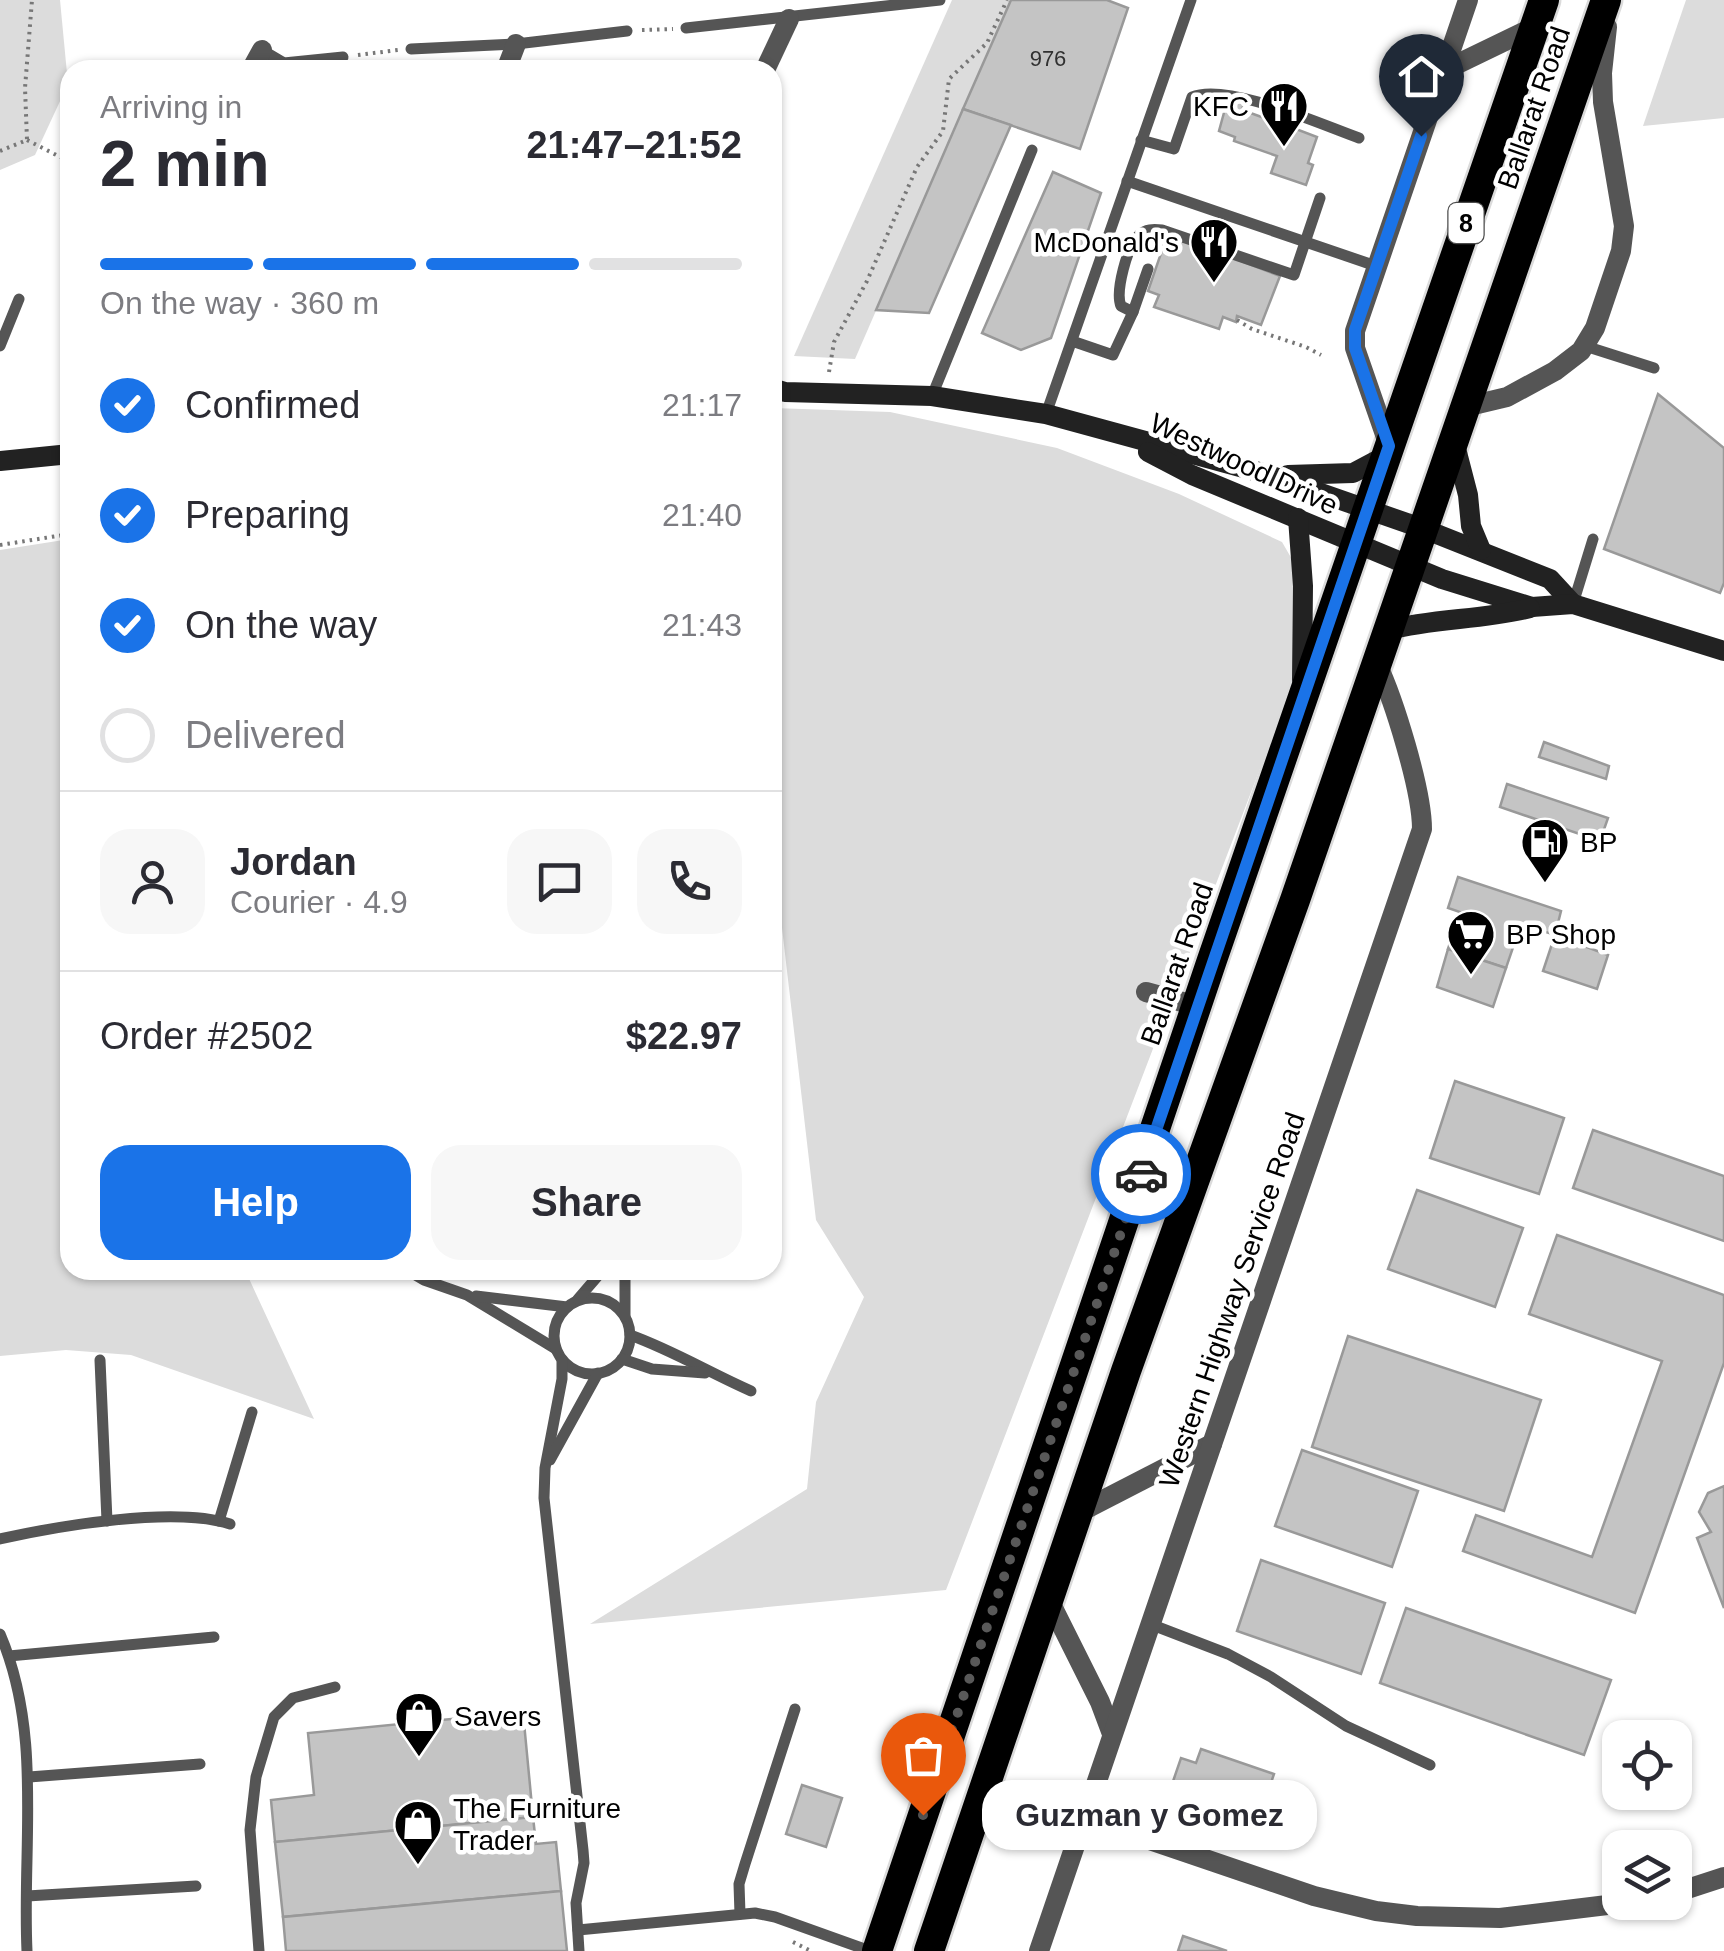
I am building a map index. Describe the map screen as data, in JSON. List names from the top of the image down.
{
  "streets": {
    "highway": ["Ballarat Road", "8"],
    "street": ["Westwood Drive", "Western Highway Service Road"]
  },
  "crossings": [
    ["Ballarat Road", "Westwood Drive"],
    ["Ballarat Road", "Western Highway Service Road"]
  ],
  "places": {
    "restaurant": ["KFC", "McDonald's"],
    "fuel station": ["BP"],
    "supermarket": ["BP Shop"],
    "shop": ["Savers", "The Furniture Trader"],
    "other": ["Guzman y Gomez"]
  },
  "house_numbers": ["976"],
  "page": {
    "heading": ["2 min", "Arriving in", "21:47–21:52"],
    "panel": [
      "Jordan",
      "Courier · 4.9",
      "Order #2502",
      "$22.97"
    ],
    "bar": "On the way · 360 m",
    "list": [
      ["Confirmed", "21:17"],
      ["Preparing", "21:40"],
      ["On the way", "21:43"],
      "Delivered"
    ],
    "buttons": ["Help", "Share"],
    "bubble": "Guzman y Gomez"
  }
}
